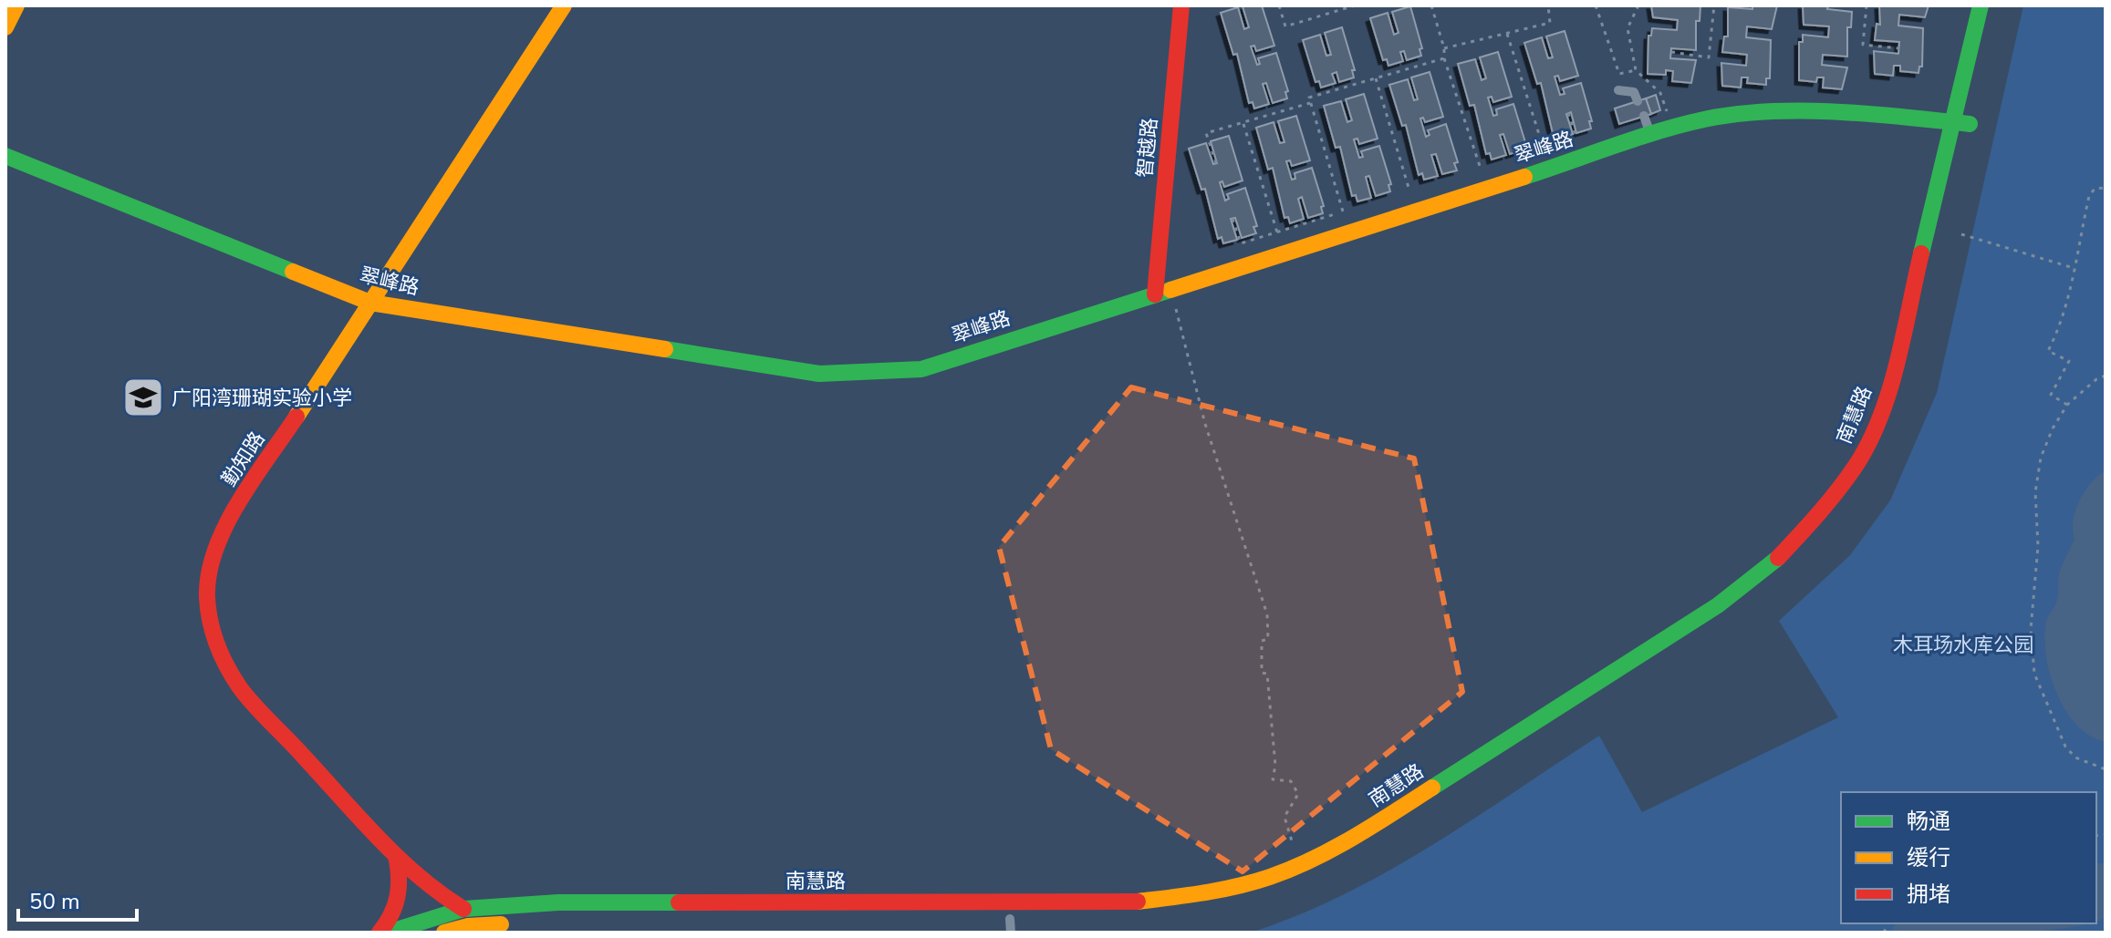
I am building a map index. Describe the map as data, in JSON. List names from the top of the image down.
{
  "streets": {
    "main road": [
      "翠峰路",
      "智越路",
      "南慧路",
      "勤知路"
    ]
  },
  "crossings": [
    ["翠峰路", "智越路"],
    ["翠峰路", "南慧路"],
    ["翠峰路", "勤知路"],
    ["南慧路", "勤知路"]
  ],
  "parks": ["木耳场水库公园"],
  "places": {
    "school or university": ["广阳湾珊瑚实验小学"]
  },
  "legend": ["畅通", "缓行", "拥堵"],
  "scale_bar": "50 m"
}
